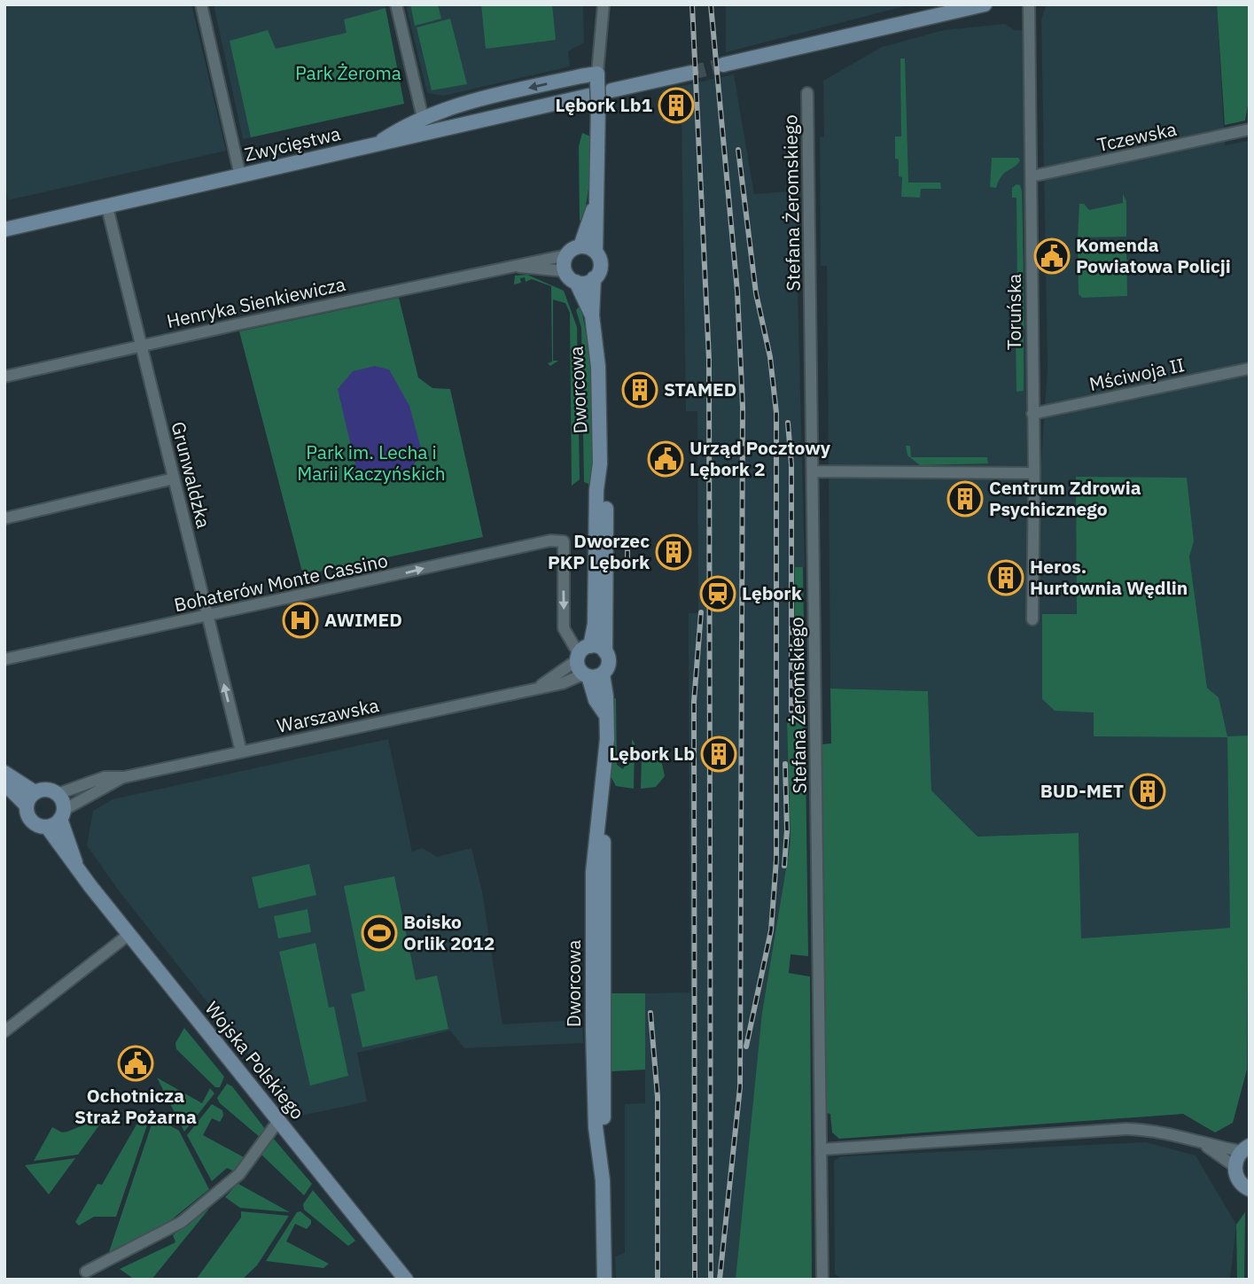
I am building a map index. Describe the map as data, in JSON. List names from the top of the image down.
{
  "streets": {
    "street": [
      "Tczewska",
      "Zwycięstwa",
      "Stefana Żeromskiego",
      "Henryka Sienkiewicza",
      "Toruńska",
      "Mściwoja II",
      "Dworcowa",
      "Grunwaldzka",
      "Bohaterów Monte Cassino",
      "Warszawska",
      "Wojska Polskiego"
    ]
  },
  "crossings": [
    ["Tczewska", "Toruńska"],
    ["Zwycięstwa", "Grunwaldzka"],
    ["Henryka Sienkiewicza", "Dworcowa"],
    ["Henryka Sienkiewicza", "Grunwaldzka"],
    ["Toruńska", "Mściwoja II"],
    ["Dworcowa", "Bohaterów Monte Cassino"],
    ["Dworcowa", "Warszawska"],
    ["Grunwaldzka", "Bohaterów Monte Cassino"],
    ["Grunwaldzka", "Warszawska"],
    ["Bohaterów Monte Cassino", "Warszawska"],
    ["Warszawska", "Wojska Polskiego"]
  ],
  "parks": ["Park Żeroma", "Park im. Lecha i Marii Kaczyńskich"],
  "places": {
    "building": [
      "Lębork Lb1",
      "STAMED",
      "Centrum Zdrowia Psychicznego",
      "Dworzec PKP Lębork",
      "Heros. Hurtownia Wędlin",
      "Lębork Lb",
      "BUD-MET"
    ],
    "public building": ["Komenda Powiatowa Policji", "Urząd Pocztowy Lębork 2", "Ochotnicza Straż Pożarna"],
    "station": ["Lębork"],
    "hospital": ["AWIMED"],
    "sports": ["Boisko Orlik 2012"]
  }
}
